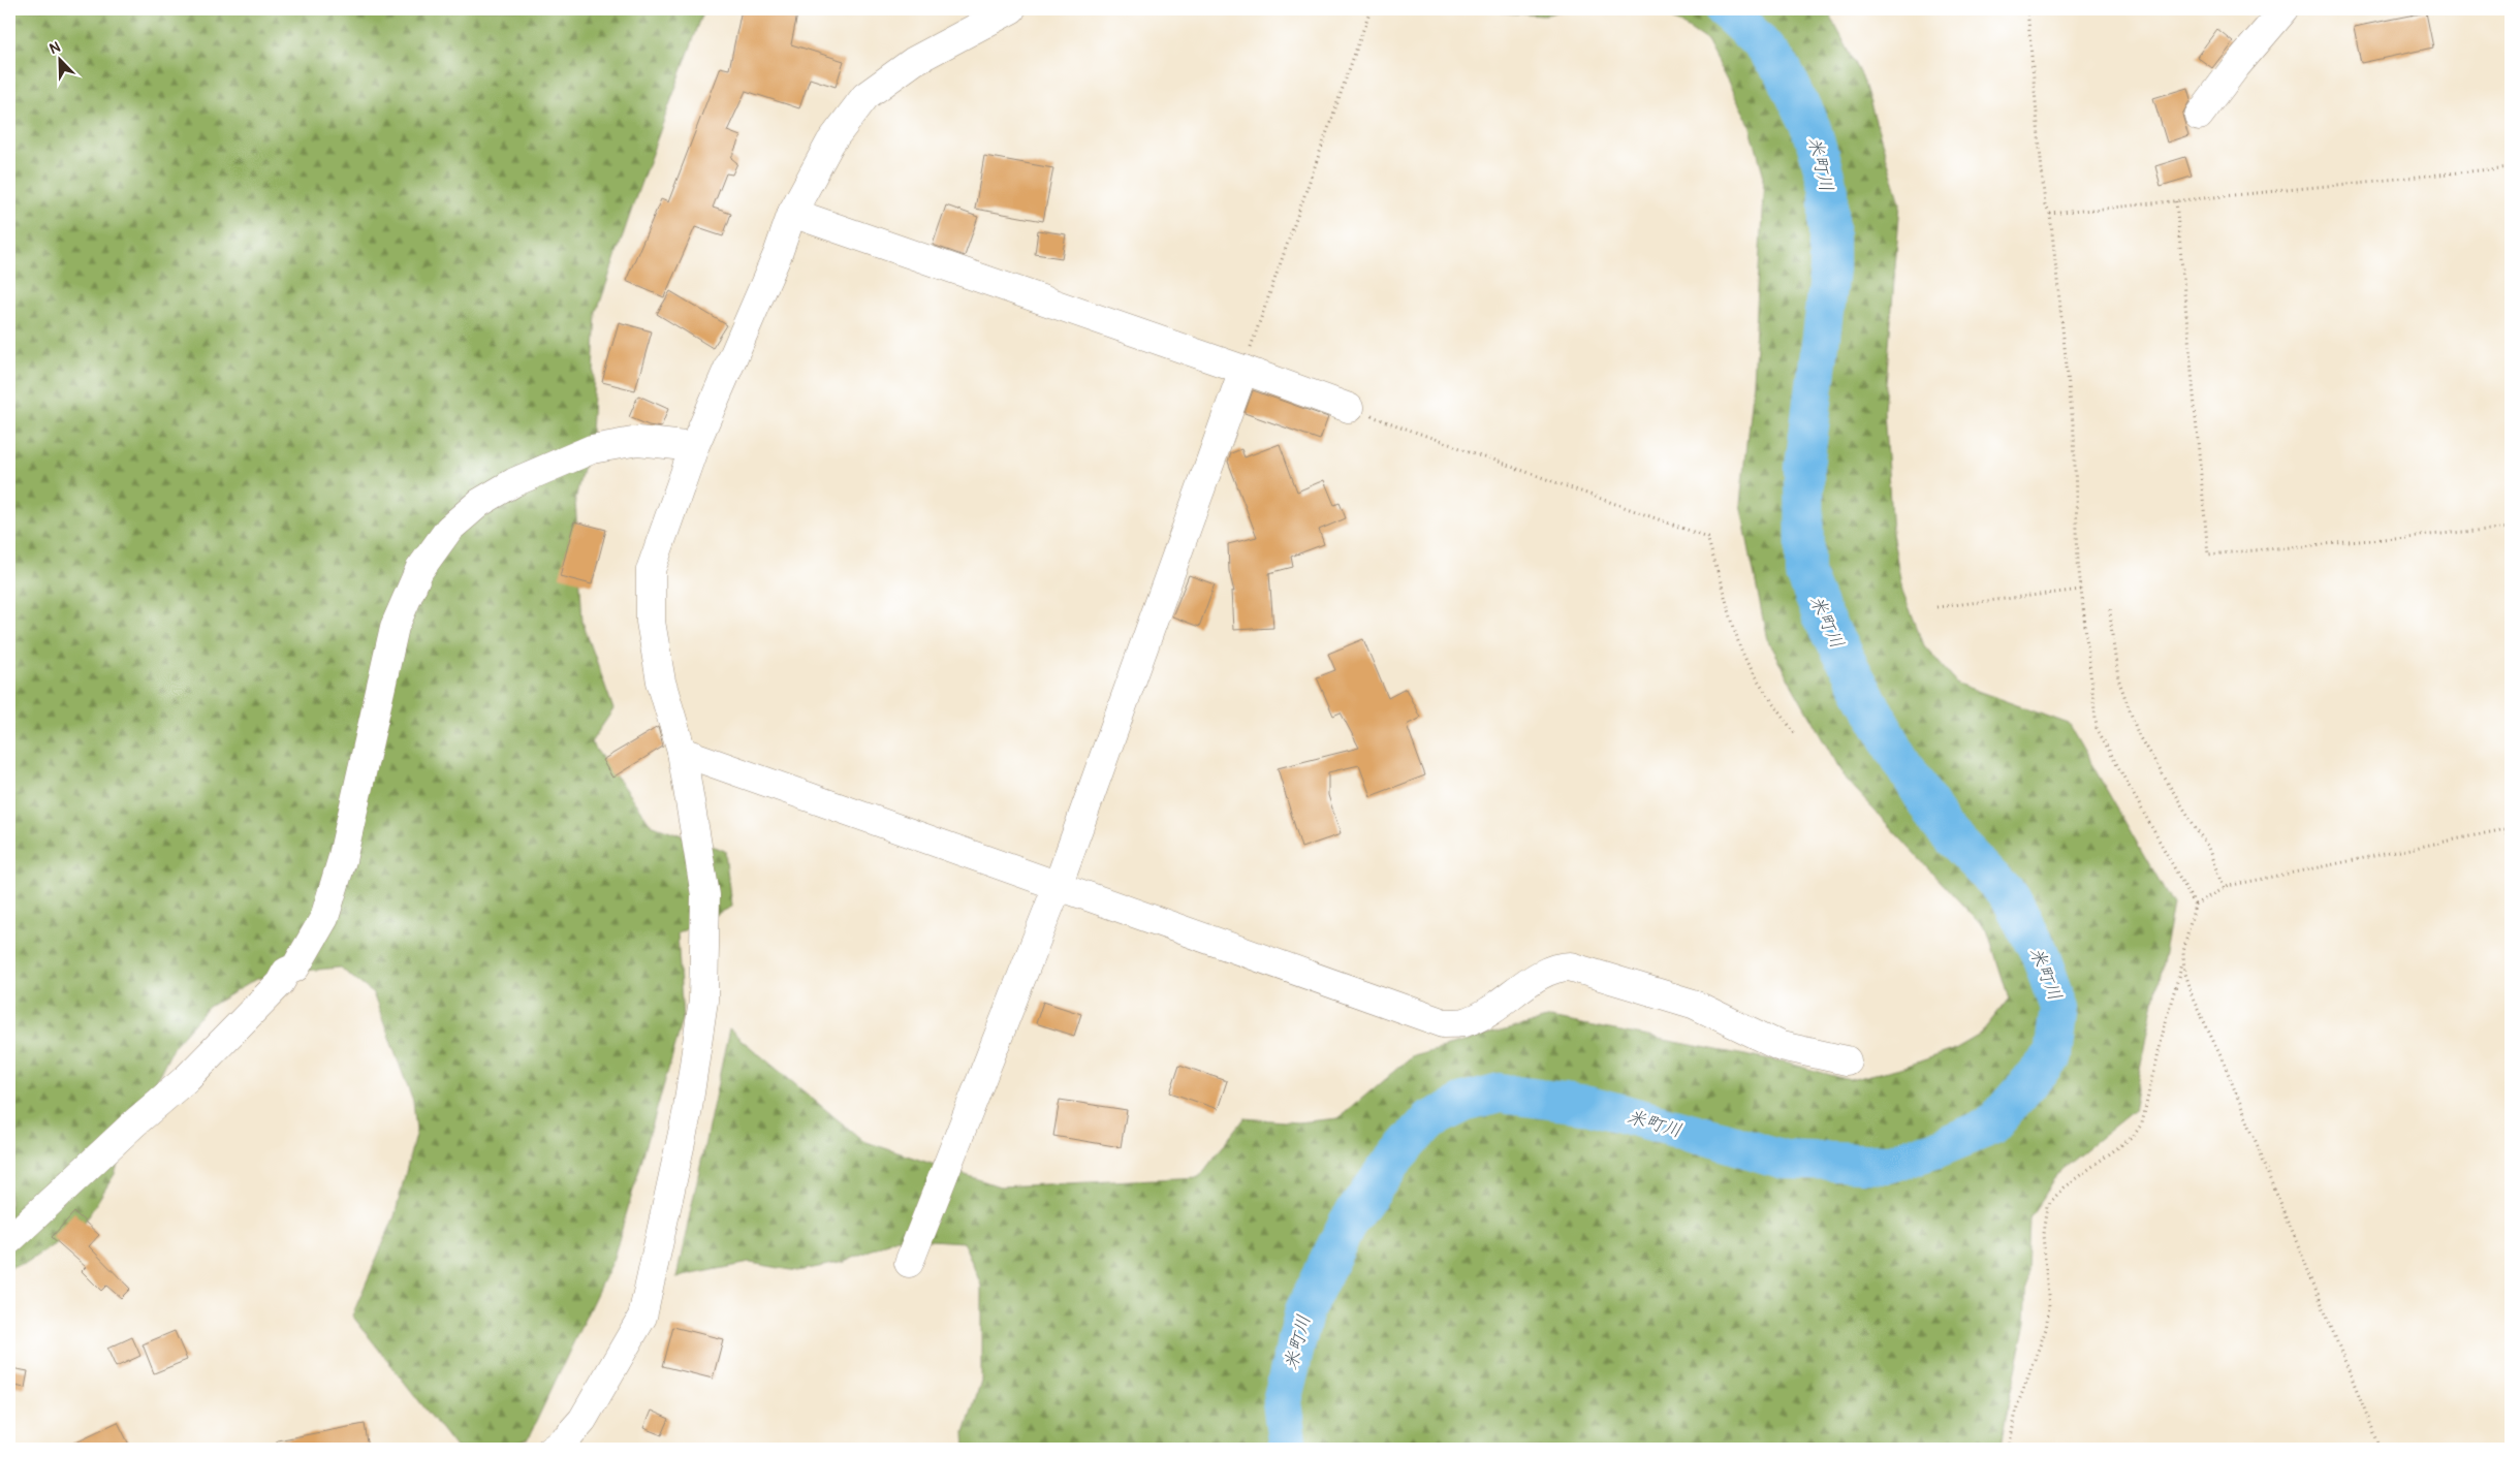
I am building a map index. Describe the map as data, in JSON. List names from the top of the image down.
{
  "water": ["米町川"],
  "north": "top left"
}
